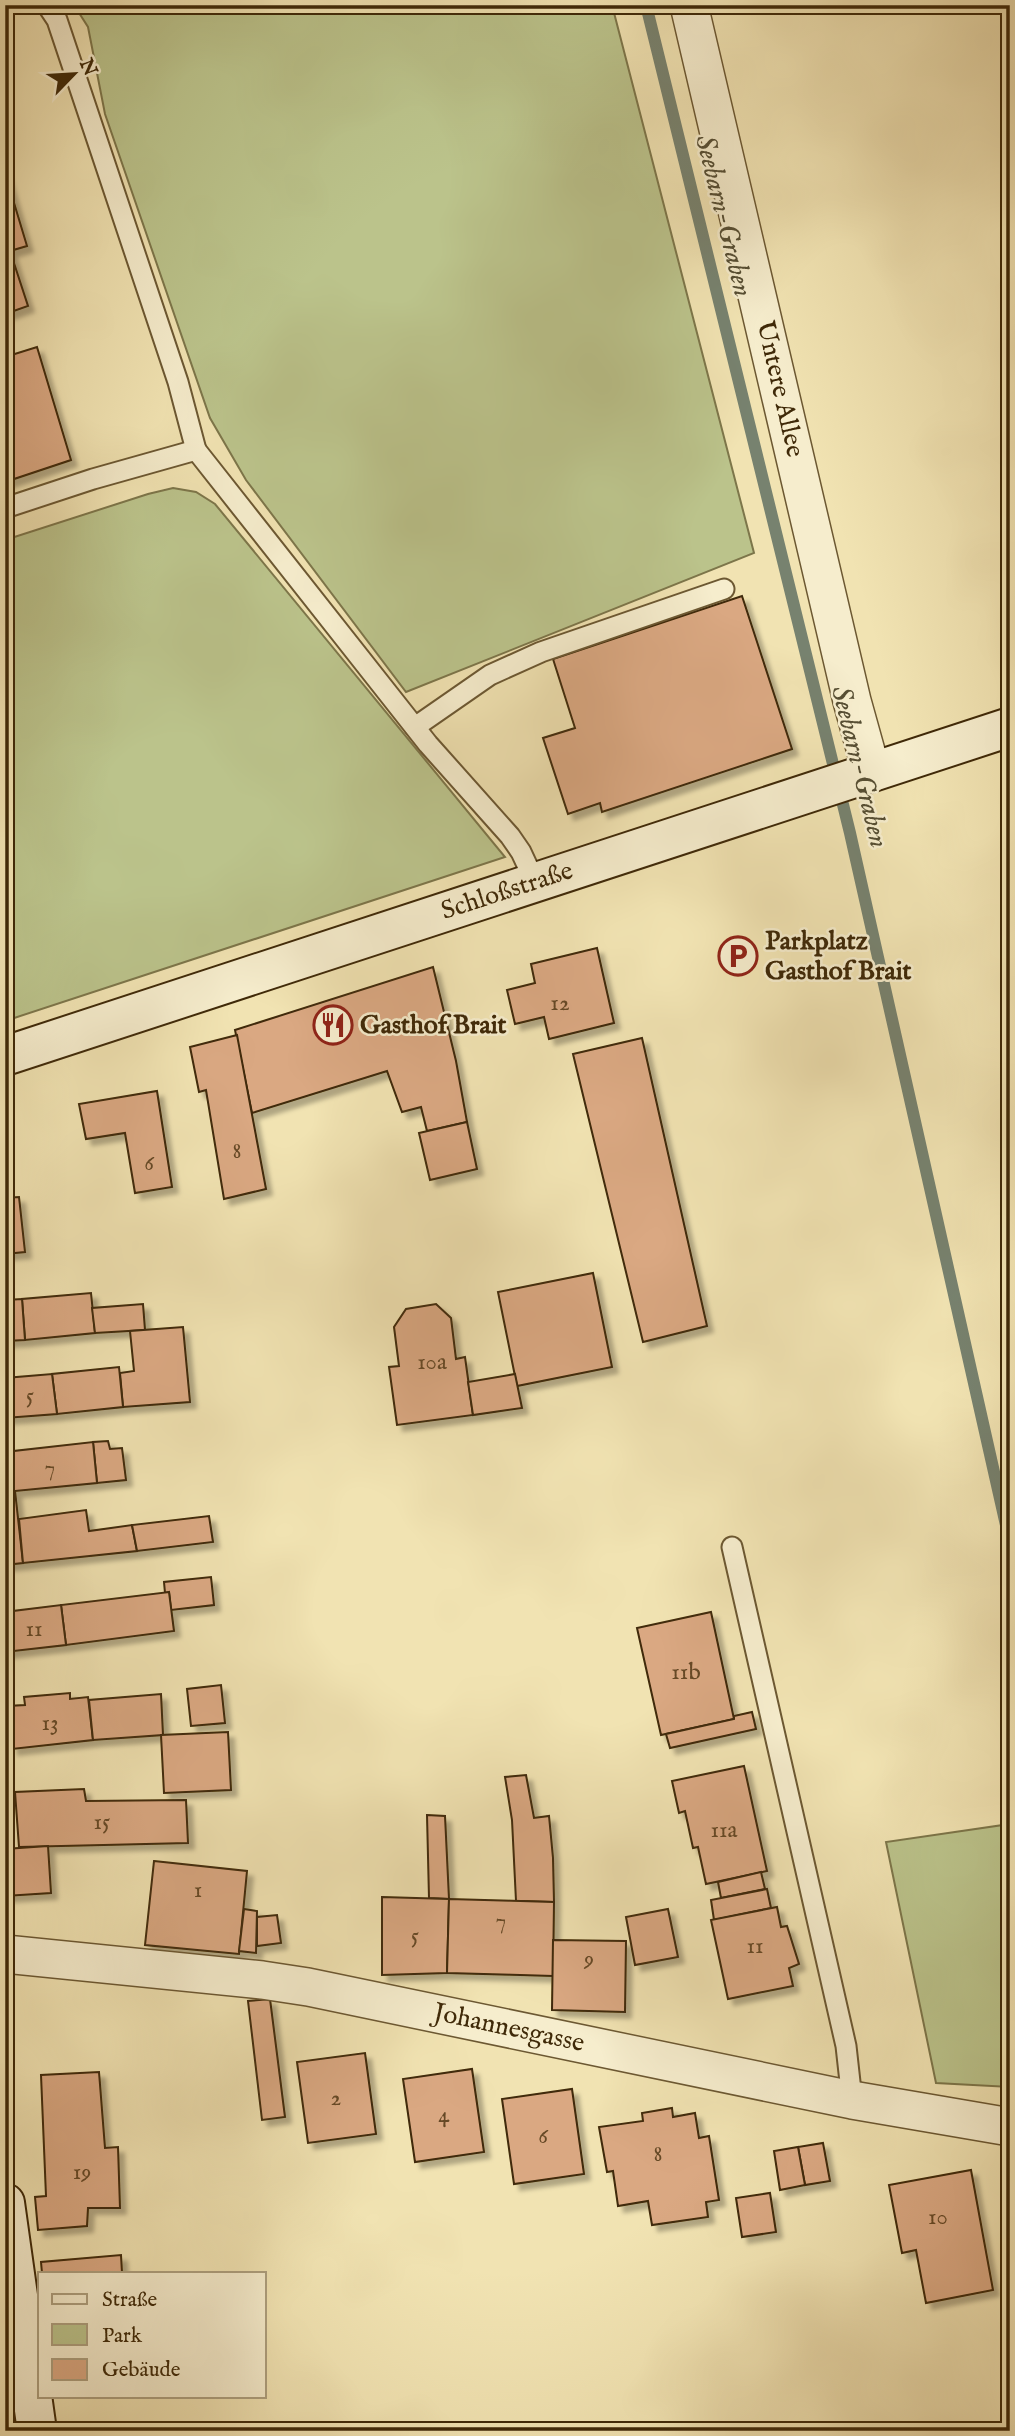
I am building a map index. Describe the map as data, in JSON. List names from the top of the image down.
{
  "streets": {
    "main road": ["Schloßstraße"],
    "street": ["Untere Allee", "Johannesgasse"]
  },
  "crossings": [
    ["Untere Allee", "Schloßstraße"]
  ],
  "water": ["Seebarn-Graben"],
  "places": {
    "parking": ["Parkplatz Gasthof Brait"],
    "restaurant": ["Gasthof Brait"]
  },
  "house_numbers": [
    "12",
    "8",
    "6",
    "10a",
    "5",
    "7",
    "11",
    "11b",
    "13",
    "15",
    "11a",
    "1",
    "7",
    "5",
    "11",
    "9",
    "2",
    "4",
    "6",
    "8",
    "19",
    "10"
  ],
  "legend": ["Straße", "Park", "Gebäude"],
  "north": "top right"
}
